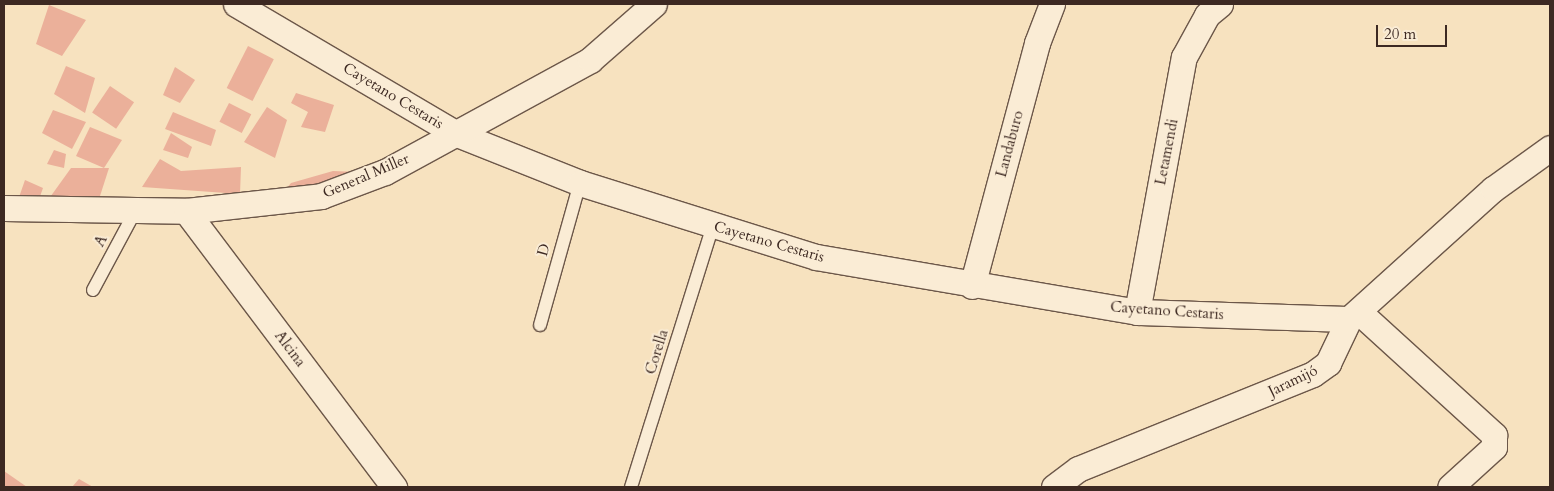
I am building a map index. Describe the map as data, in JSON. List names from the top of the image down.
{
  "streets": {
    "street": [
      "Cayetano Cestaris",
      "Landaburo",
      "Letamendi",
      "General Miller",
      "Alcina",
      "Jaramijó"
    ],
    "lane": ["A", "D", "Corella"]
  },
  "crossings": [
    ["Cayetano Cestaris", "Landaburo"],
    ["Cayetano Cestaris", "Letamendi"],
    ["Cayetano Cestaris", "General Miller"],
    ["Cayetano Cestaris", "D"],
    ["Cayetano Cestaris", "Corella"],
    ["Cayetano Cestaris", "Jaramijó"],
    ["General Miller", "A"],
    ["General Miller", "Alcina"]
  ],
  "scale_bar": "20 m"
}
